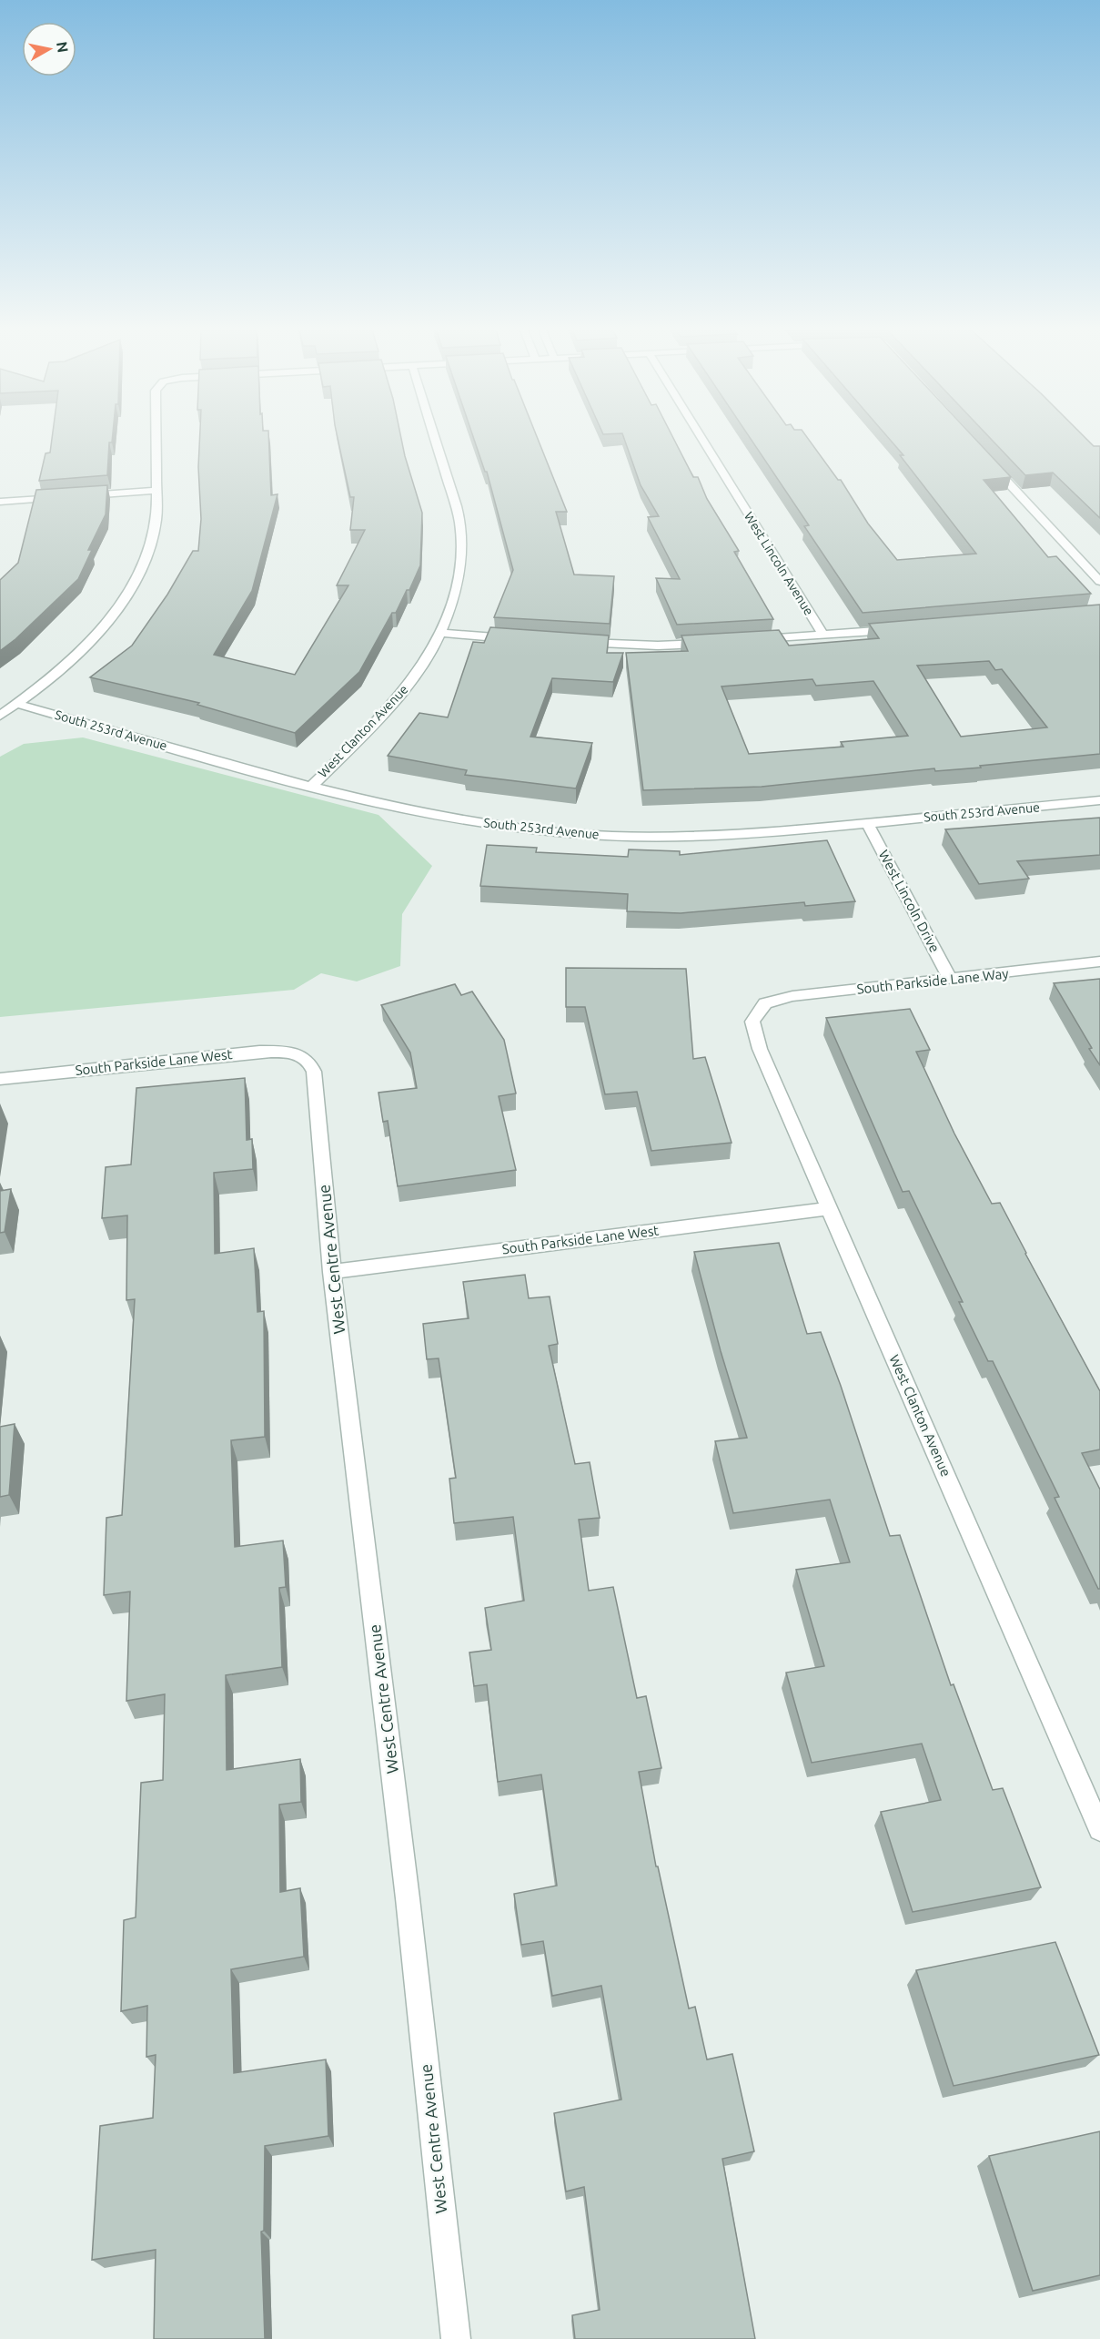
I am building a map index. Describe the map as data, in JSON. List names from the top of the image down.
{
  "streets": {
    "street": [
      "West Lincoln Avenue",
      "South 253rd Avenue",
      "West Clanton Avenue",
      "West Lincoln Drive",
      "South Parkside Lane Way",
      "South Parkside Lane West",
      "West Centre Avenue"
    ]
  },
  "crossings": [
    ["South 253rd Avenue", "West Clanton Avenue"],
    ["South 253rd Avenue", "West Lincoln Drive"],
    ["West Clanton Avenue", "South Parkside Lane Way"],
    ["West Clanton Avenue", "South Parkside Lane West"],
    ["West Lincoln Drive", "South Parkside Lane Way"],
    ["South Parkside Lane West", "West Centre Avenue"]
  ],
  "north": "right"
}
